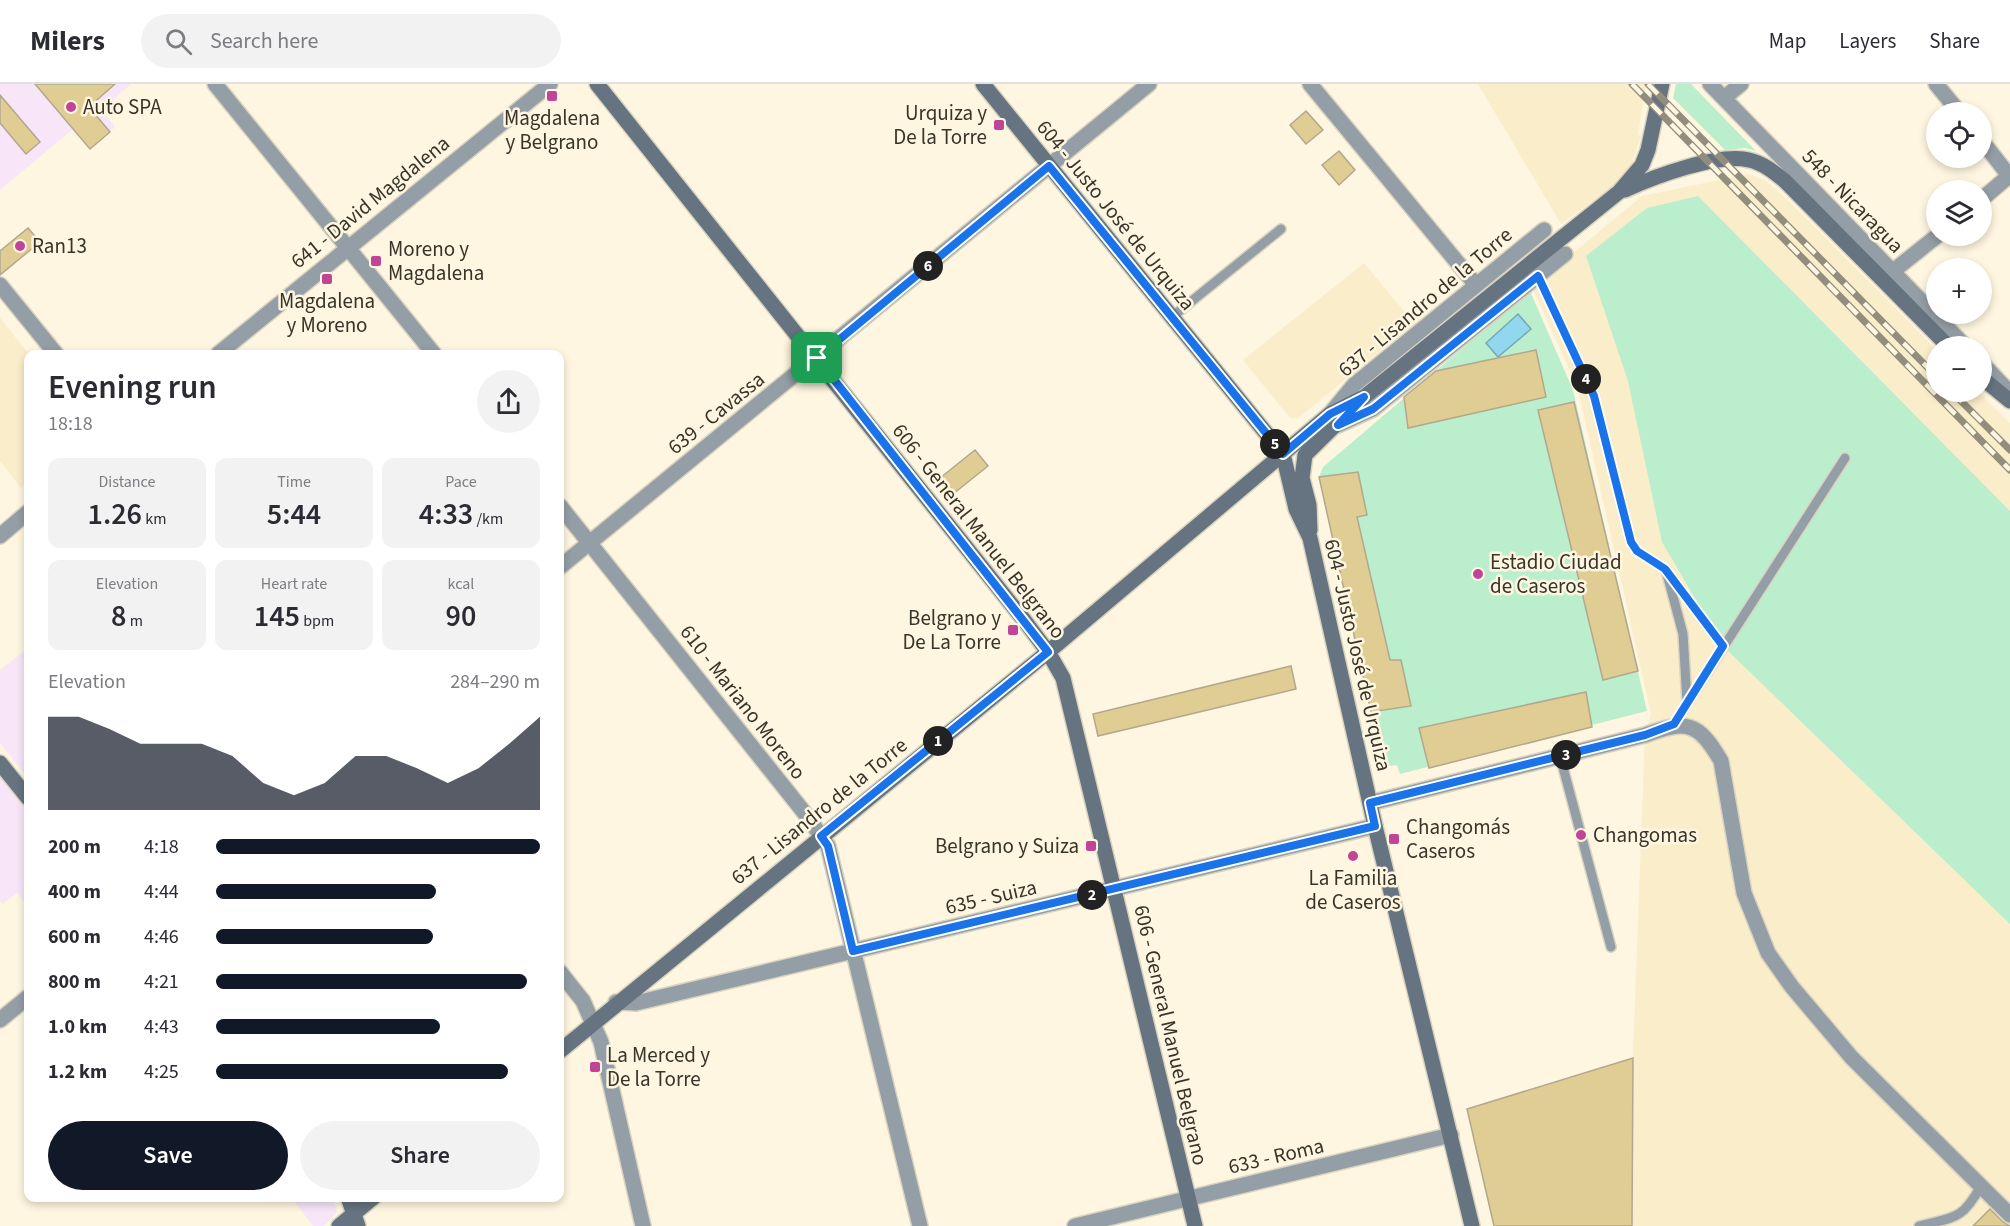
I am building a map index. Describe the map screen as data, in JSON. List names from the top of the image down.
{
  "streets": {
    "street": [
      "548 - Nicaragua",
      "641 - David Magdalena",
      "604 - Justo José de Urquiza",
      "637 - Lisandro de la Torre",
      "639 - Cavassa",
      "606 - General Manuel Belgrano",
      "610 - Mariano Moreno",
      "635 - Suiza",
      "633 - Roma"
    ]
  },
  "crossings": [
    ["604 - Justo José de Urquiza", "637 - Lisandro de la Torre"],
    ["604 - Justo José de Urquiza", "639 - Cavassa"],
    ["604 - Justo José de Urquiza", "635 - Suiza"],
    ["604 - Justo José de Urquiza", "633 - Roma"],
    ["637 - Lisandro de la Torre", "606 - General Manuel Belgrano"],
    ["637 - Lisandro de la Torre", "610 - Mariano Moreno"],
    ["637 - Lisandro de la Torre", "635 - Suiza"],
    ["639 - Cavassa", "606 - General Manuel Belgrano"],
    ["639 - Cavassa", "610 - Mariano Moreno"],
    ["606 - General Manuel Belgrano", "635 - Suiza"],
    ["606 - General Manuel Belgrano", "633 - Roma"],
    ["610 - Mariano Moreno", "635 - Suiza"]
  ],
  "places": {
    "transit": [
      "Magdalena y Belgrano",
      "Urquiza y De la Torre",
      "Moreno y Magdalena",
      "Magdalena y Moreno",
      "Belgrano y De La Torre",
      "Changomás Caseros",
      "Belgrano y Suiza",
      "La Merced y De la Torre"
    ],
    "other": [
      "Auto SPA",
      "Ran13",
      "Estadio Ciudad de Caseros",
      "Changomas",
      "La Familia de Caseros"
    ]
  },
  "page": {
    "header": "Milers",
    "search": "Search here",
    "nav": ["Map", "Layers", "Share"],
    "map_buttons": ["+", "−"],
    "pins": [
      "6",
      "4",
      "5",
      "1",
      "3",
      "2"
    ],
    "heading": ["Evening run", "18:18"],
    "stats": [
      ["Distance", "1.26 km"],
      ["Time", "5:44"],
      ["Pace", "4:33 /km"],
      ["Elevation", "8 m"],
      ["Heart rate", "145 bpm"],
      ["kcal", "90"]
    ],
    "chart": ["Elevation", "284–290 m"],
    "list": [
      {
        "name": "200 m",
        "note": "4:18"
      },
      {
        "name": "400 m",
        "note": "4:44"
      },
      {
        "name": "600 m",
        "note": "4:46"
      },
      {
        "name": "800 m",
        "note": "4:21"
      },
      {
        "name": "1.0 km",
        "note": "4:43"
      },
      {
        "name": "1.2 km",
        "note": "4:25"
      }
    ],
    "buttons": ["Save", "Share"]
  }
}
